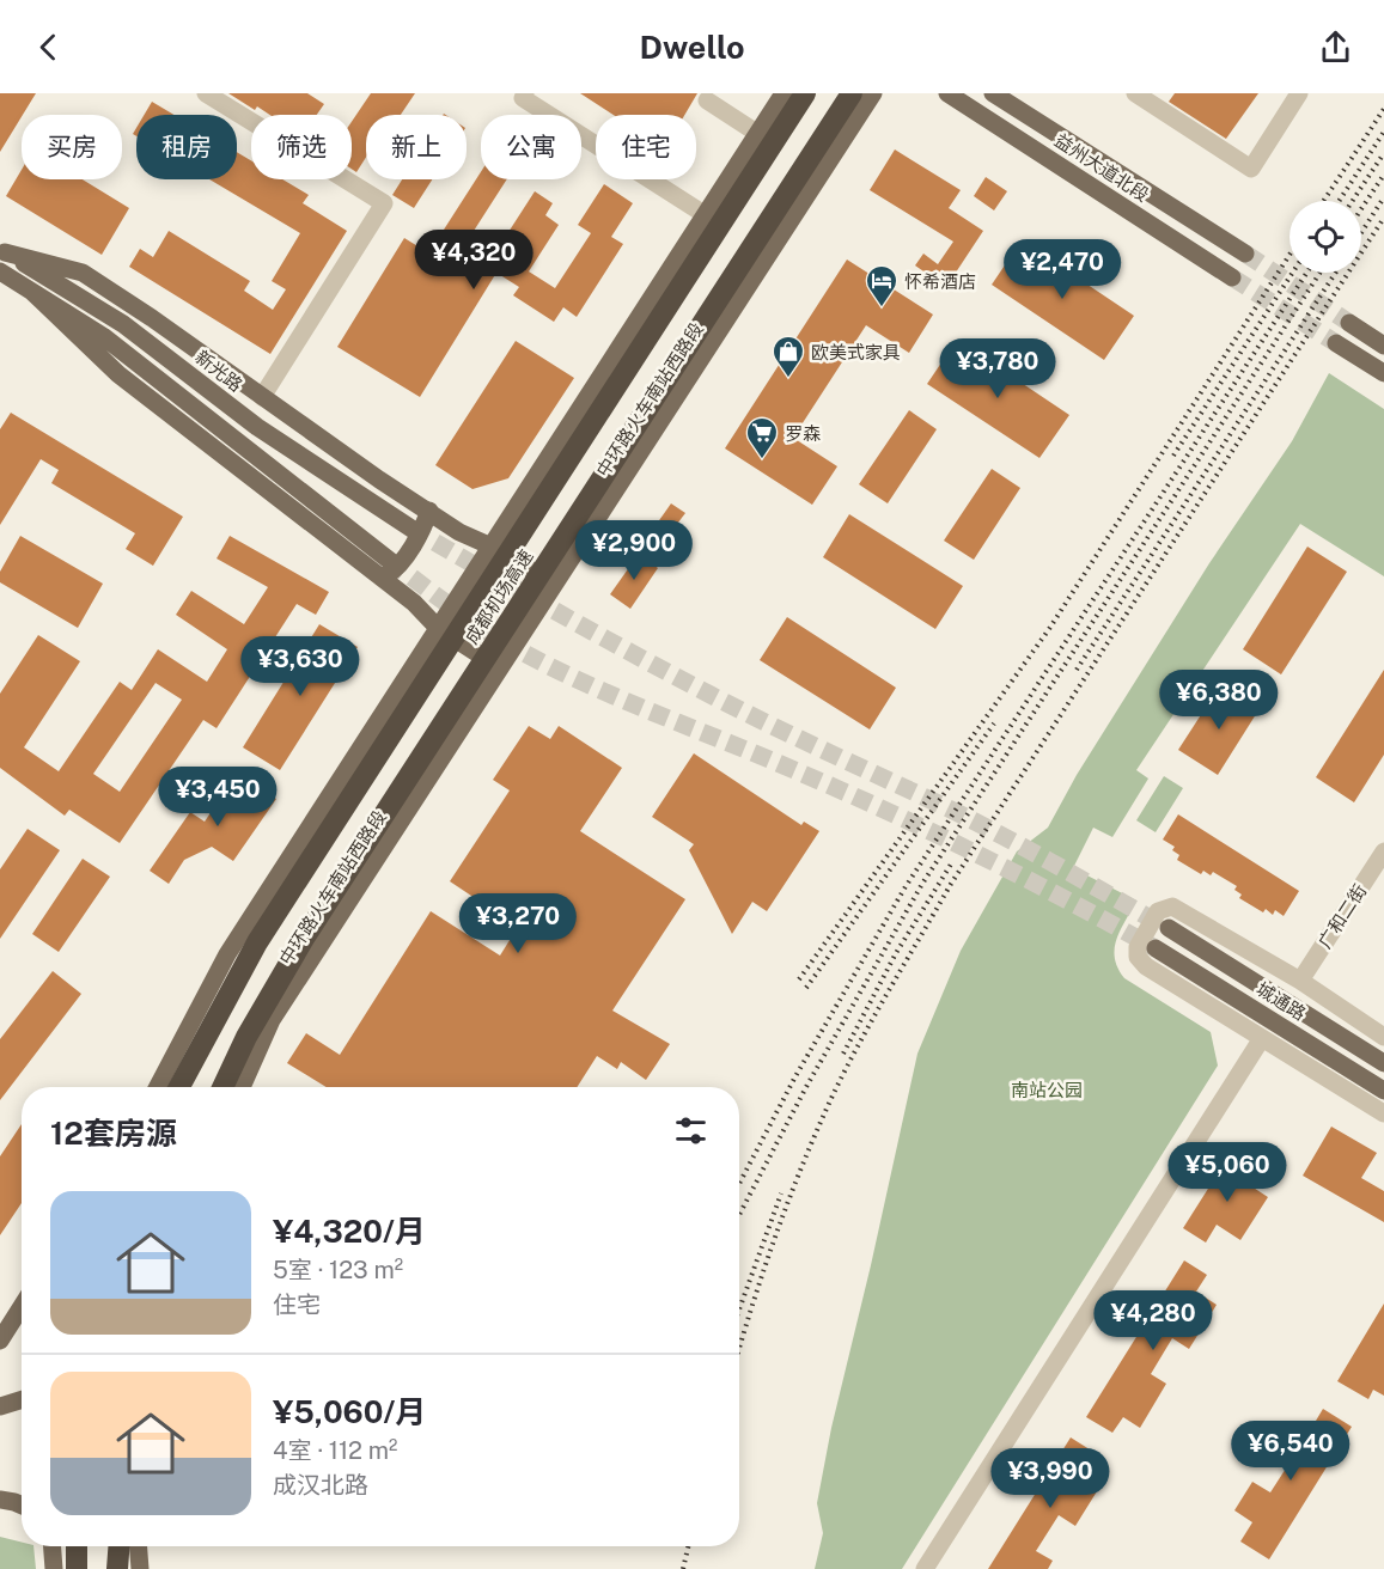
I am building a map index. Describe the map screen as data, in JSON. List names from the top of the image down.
{
  "streets": {
    "highway": ["成都机场高速"],
    "main road": [
      "益州大道北段",
      "新光路",
      "中环路火车南站西路段",
      "城通路"
    ],
    "street": ["广和二街"]
  },
  "parks": ["南站公园"],
  "places": {
    "hotel": ["怀希酒店"],
    "shop": ["欧美式家具"],
    "supermarket": ["罗森"]
  },
  "page": {
    "header": "Dwello",
    "chip": [
      "买房",
      "租房",
      "筛选",
      "新上",
      "公寓",
      "住宅"
    ],
    "price": [
      "¥4,320",
      "¥2,470",
      "¥3,780",
      "¥2,900",
      "¥3,630",
      "¥6,380",
      "¥3,450",
      "¥3,270",
      "¥5,060",
      "¥4,280",
      "¥6,540",
      "¥3,990"
    ],
    "heading": "12套房源",
    "list": [
      {
        "name": "¥4,320/月",
        "note": "5室 · 123 m² · 住宅"
      },
      {
        "name": "¥5,060/月",
        "note": "4室 · 112 m² · 成汉北路"
      }
    ]
  }
}
